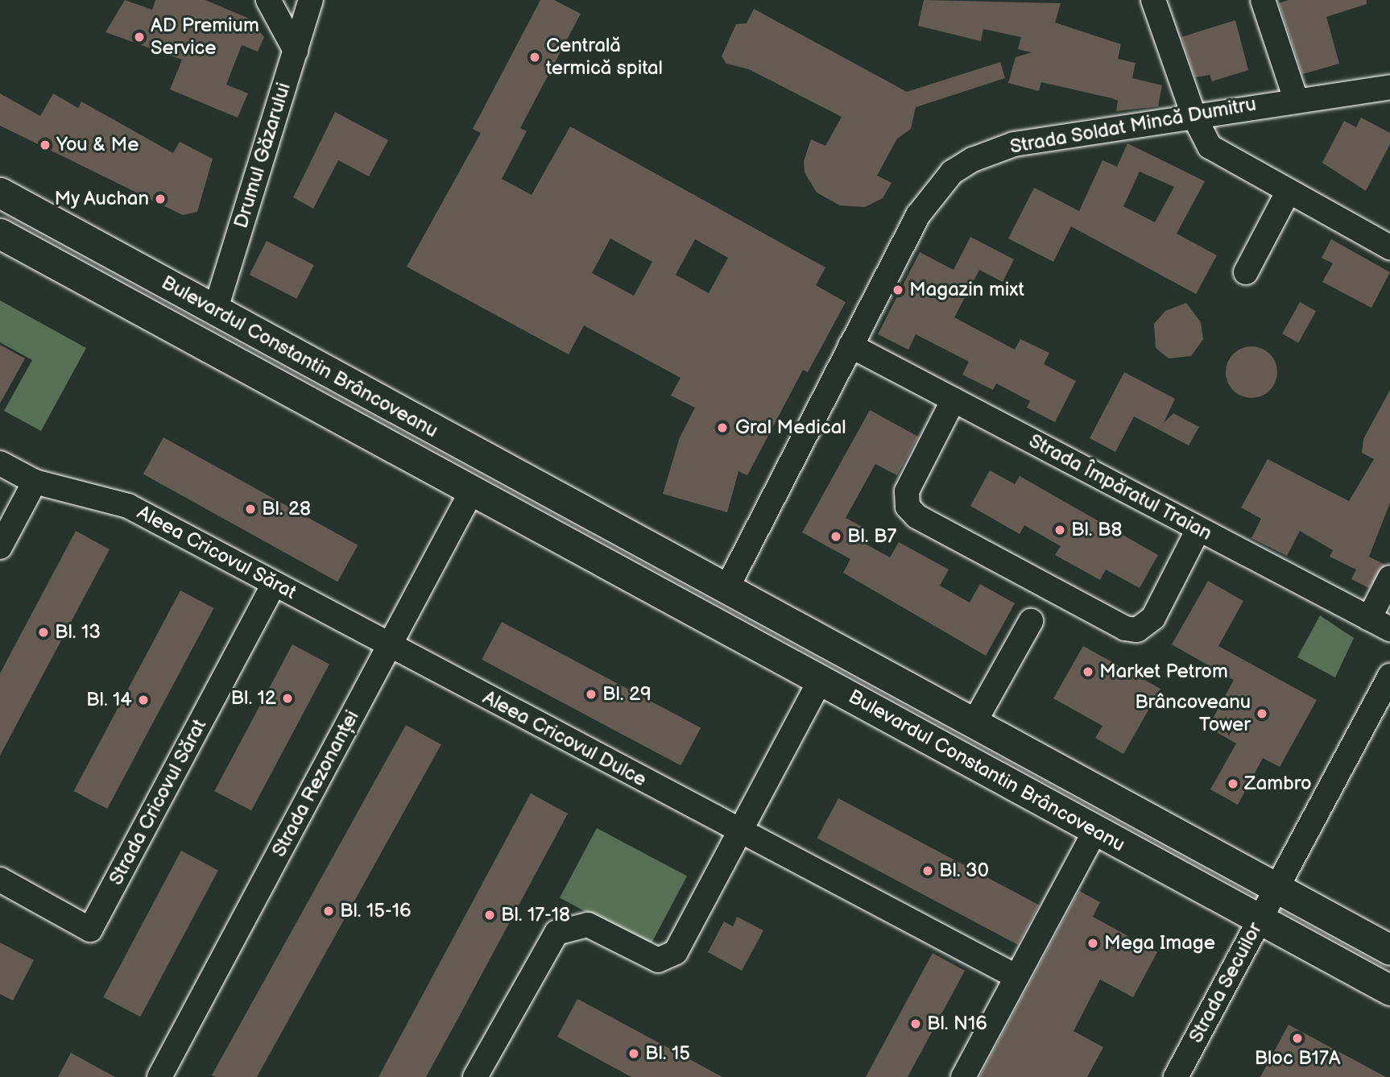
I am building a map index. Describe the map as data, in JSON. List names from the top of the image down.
{
  "streets": {
    "main road": ["Bulevardul Constantin Brâncoveanu"],
    "street": [
      "Strada Soldat Mincă Dumitru",
      "Drumul Găzarului",
      "Strada Împăratul Traian",
      "Aleea Cricovul Sărat",
      "Aleea Cricovul Dulce",
      "Strada Rezonanței",
      "Strada Cricovul Sărat",
      "Strada Secuilor"
    ]
  },
  "crossings": [
    ["Strada Soldat Mincă Dumitru", "Bulevardul Constantin Brâncoveanu"],
    ["Strada Soldat Mincă Dumitru", "Strada Împăratul Traian"],
    ["Drumul Găzarului", "Bulevardul Constantin Brâncoveanu"],
    ["Bulevardul Constantin Brâncoveanu", "Strada Rezonanței"],
    ["Bulevardul Constantin Brâncoveanu", "Strada Secuilor"],
    ["Aleea Cricovul Sărat", "Aleea Cricovul Dulce"],
    ["Aleea Cricovul Sărat", "Strada Rezonanței"],
    ["Aleea Cricovul Sărat", "Strada Cricovul Sărat"],
    ["Aleea Cricovul Dulce", "Strada Rezonanței"]
  ],
  "places": [
    "AD Premium Service",
    "Centrală termică spital",
    "You & Me",
    "My Auchan",
    "Magazin mixt",
    "Gral Medical",
    "Bl. 28",
    "Bl. B8",
    "Bl. B7",
    "Bl. 13",
    "Market Petrom",
    "Bl. 29",
    "Bl. 12",
    "Bl. 14",
    "Brâncoveanu Tower",
    "Zambro",
    "Bl. 30",
    "Bl. 15-16",
    "Bl. 17-18",
    "Mega Image",
    "Bl. N16",
    "Bloc B17A",
    "Bl. 15"
  ]
}
